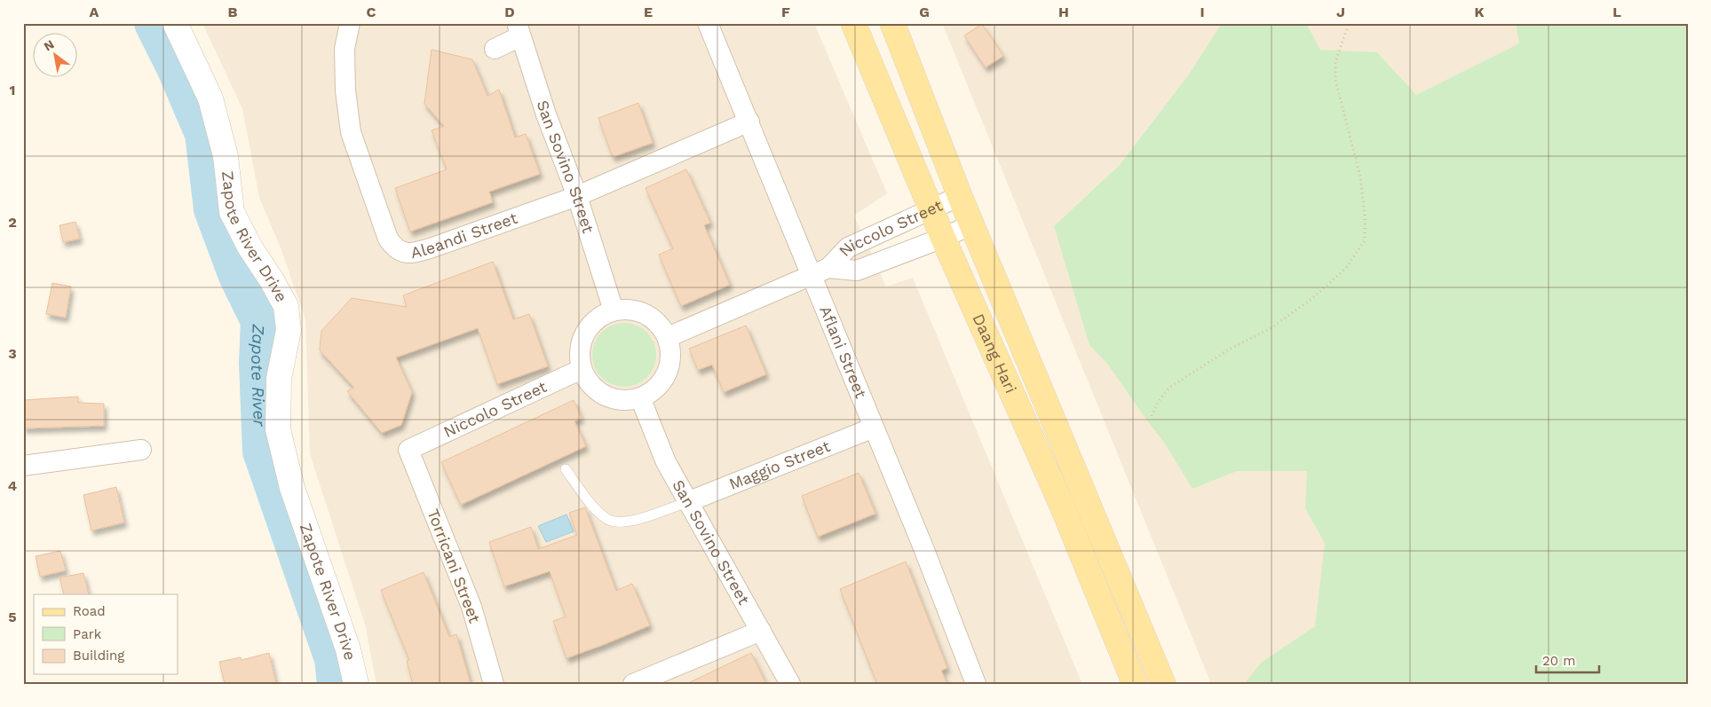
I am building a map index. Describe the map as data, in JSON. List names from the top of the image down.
{
  "streets": {
    "main road": ["Daang Hari"],
    "street": [
      "San Sovino Street",
      "Niccolo Street",
      "Aleandi Street",
      "Zapote River Drive",
      "Aflani Street",
      "Maggio Street",
      "Torricani Street"
    ]
  },
  "crossings": [
    ["San Sovino Street", "Niccolo Street"],
    ["San Sovino Street", "Aleandi Street"],
    ["San Sovino Street", "Maggio Street"],
    ["Niccolo Street", "Aflani Street"],
    ["Niccolo Street", "Daang Hari"],
    ["Niccolo Street", "Torricani Street"],
    ["Aleandi Street", "Aflani Street"],
    ["Aflani Street", "Maggio Street"]
  ],
  "water": ["Zapote River"],
  "legend": ["Road", "Park", "Building"],
  "scale_bar": "20 m",
  "north": "top left",
  "grid": {
    "columns": [
      "A",
      "B",
      "C",
      "D",
      "E",
      "F",
      "G",
      "H",
      "I",
      "J",
      "K",
      "L"
    ],
    "rows": [
      "1",
      "2",
      "3",
      "4",
      "5"
    ]
  }
}
